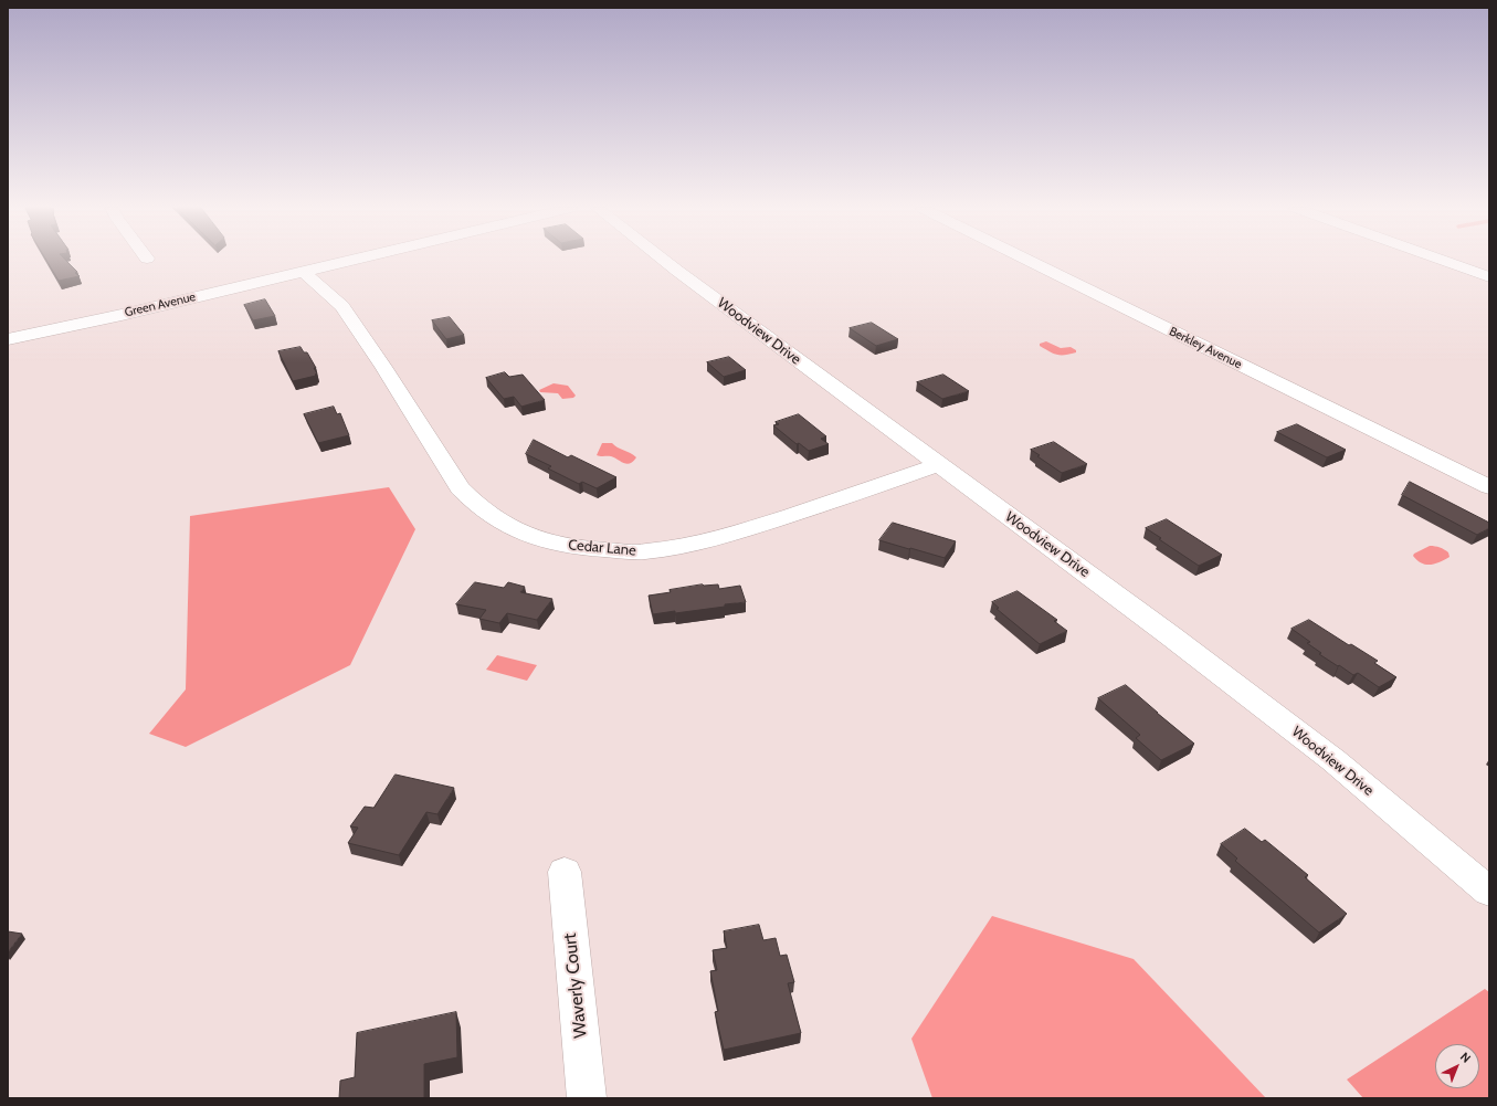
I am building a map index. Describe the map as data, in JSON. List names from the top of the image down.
{
  "streets": {
    "street": [
      "Green Avenue",
      "Woodview Drive",
      "Berkley Avenue",
      "Cedar Lane",
      "Waverly Court"
    ]
  },
  "crossings": [
    ["Green Avenue", "Cedar Lane"],
    ["Woodview Drive", "Cedar Lane"]
  ],
  "north": "top right"
}
